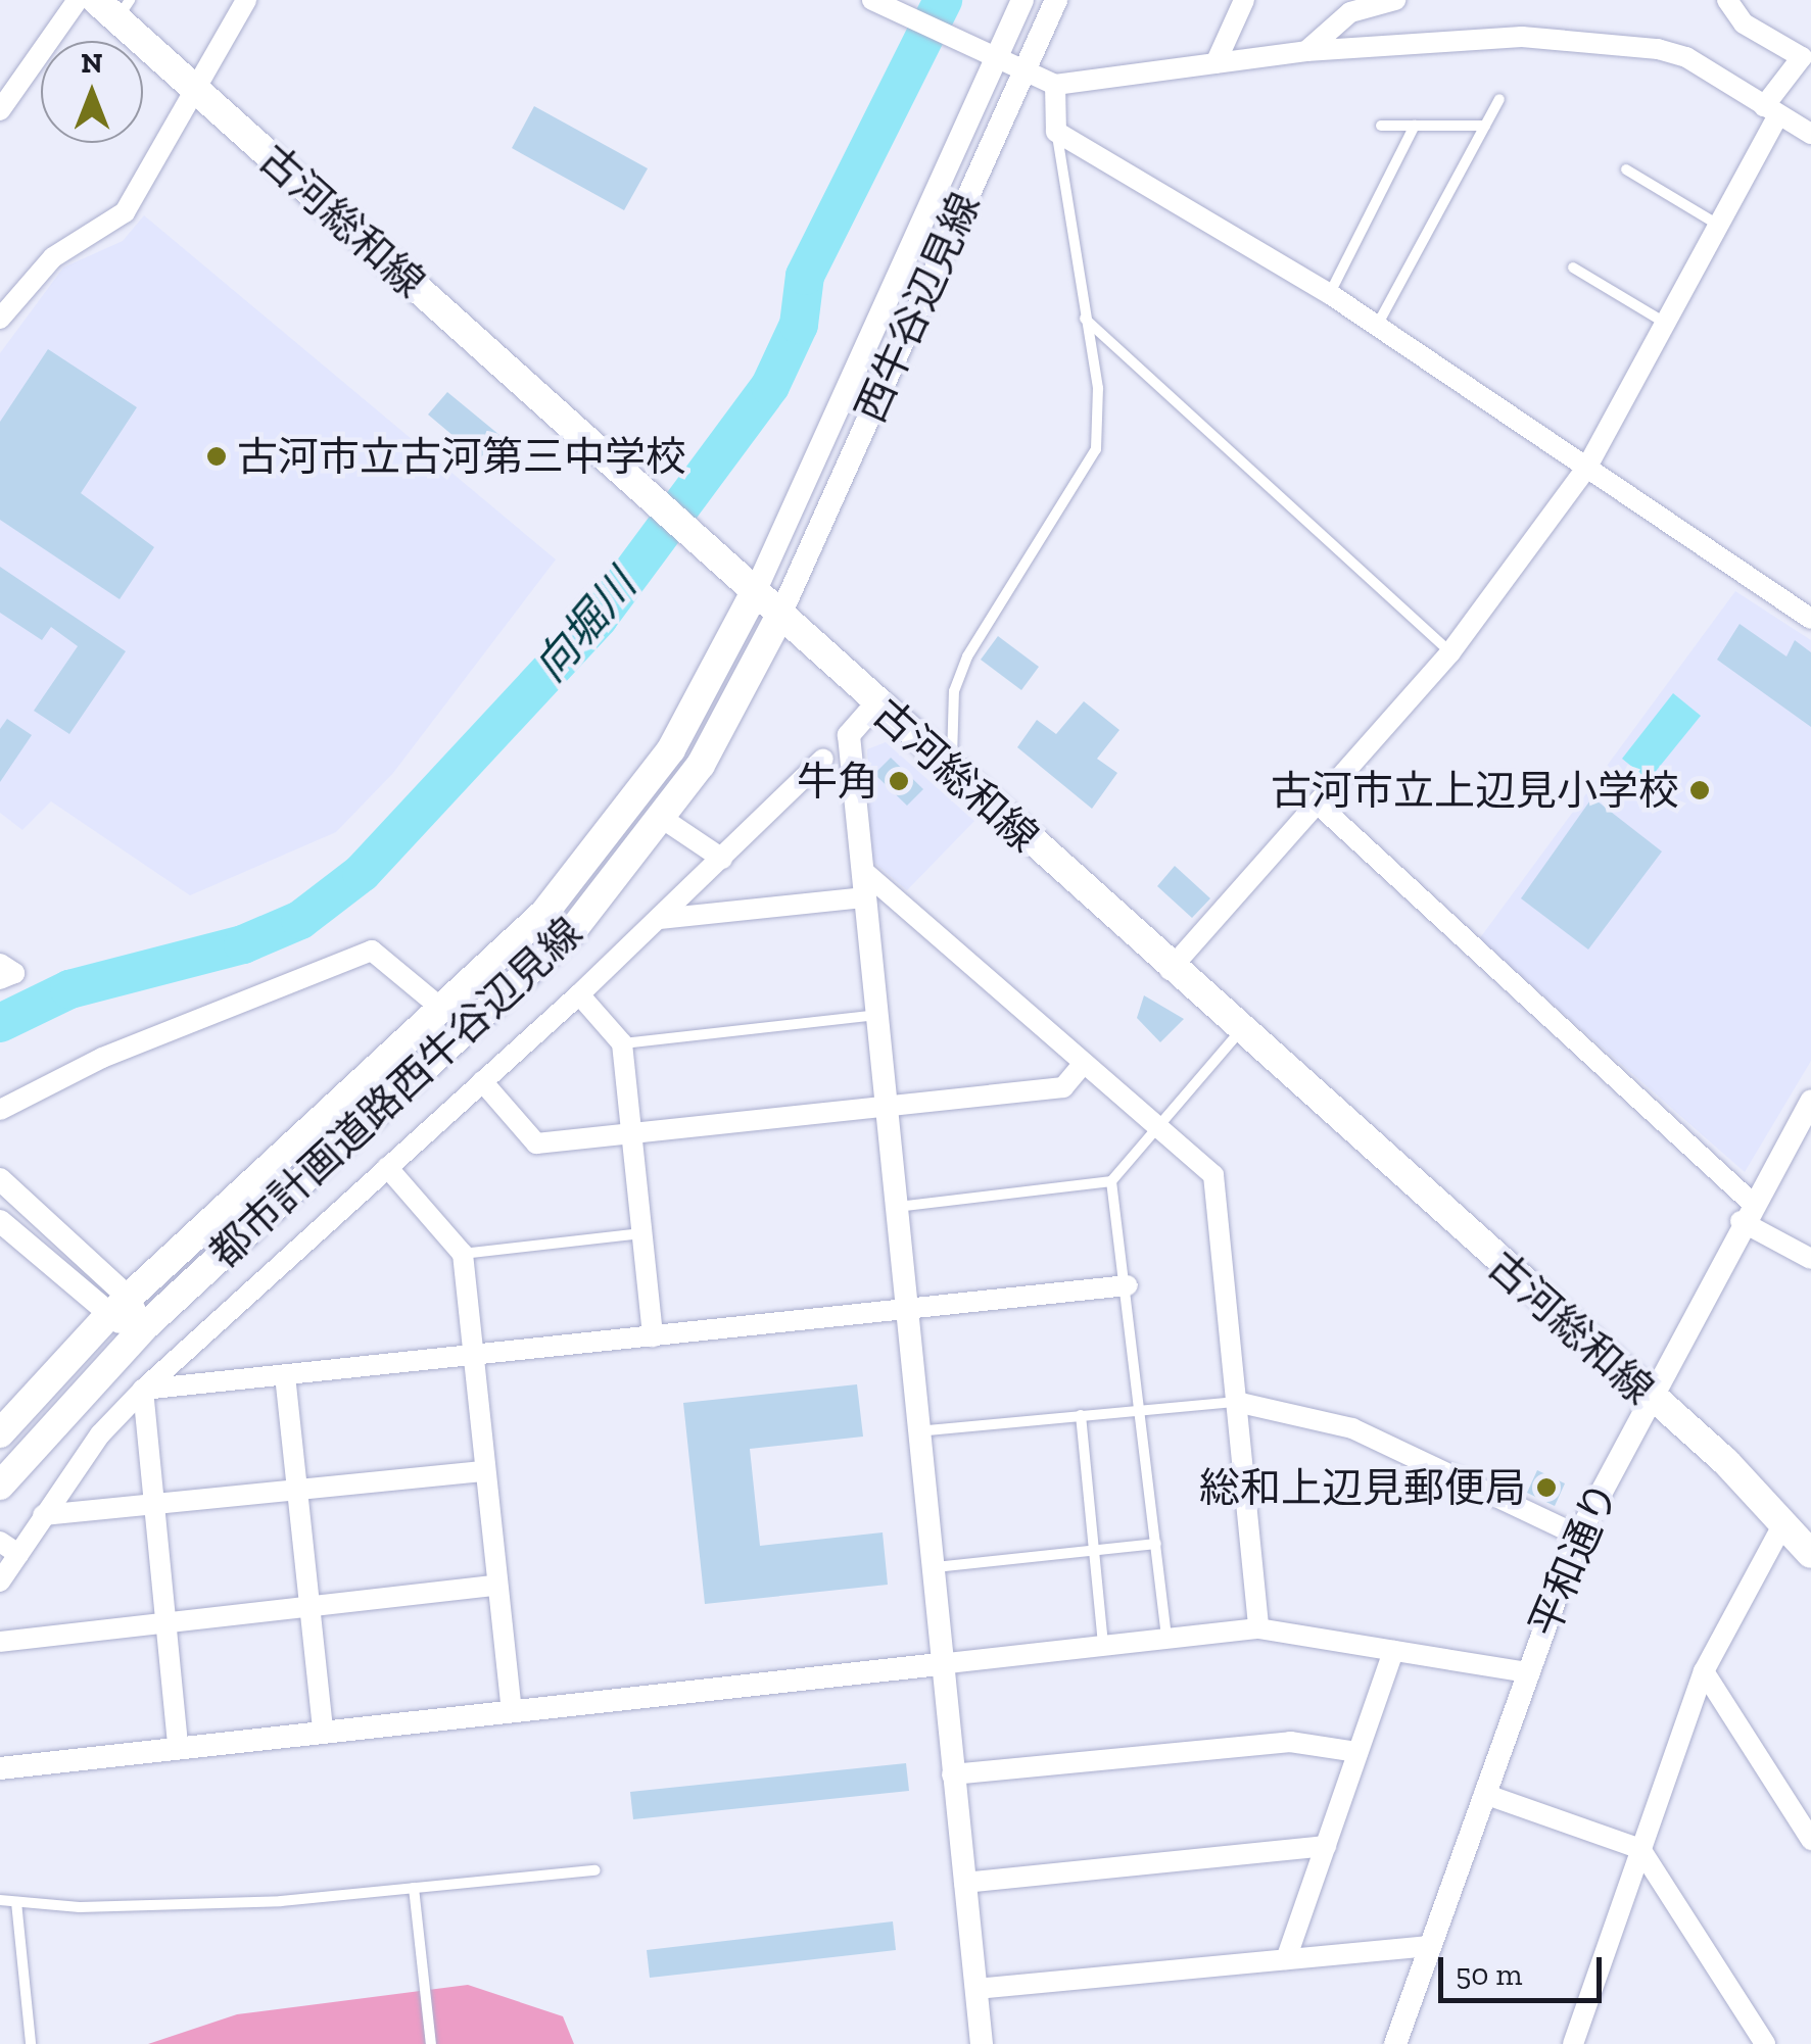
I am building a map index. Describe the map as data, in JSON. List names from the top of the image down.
{
  "streets": {
    "main road": ["古河総和線", "都市計画道路西牛谷辺見線"],
    "street": ["西牛谷辺見線", "平和通り"]
  },
  "crossings": [
    ["古河総和線", "西牛谷辺見線"],
    ["古河総和線", "都市計画道路西牛谷辺見線"],
    ["古河総和線", "平和通り"],
    ["西牛谷辺見線", "都市計画道路西牛谷辺見線"]
  ],
  "water": ["向堀川"],
  "places": [
    "古河市立古河第三中学校",
    "牛角",
    "古河市立上辺見小学校",
    "総和上辺見郵便局"
  ],
  "scale_bar": "50 m",
  "north": "top"
}
